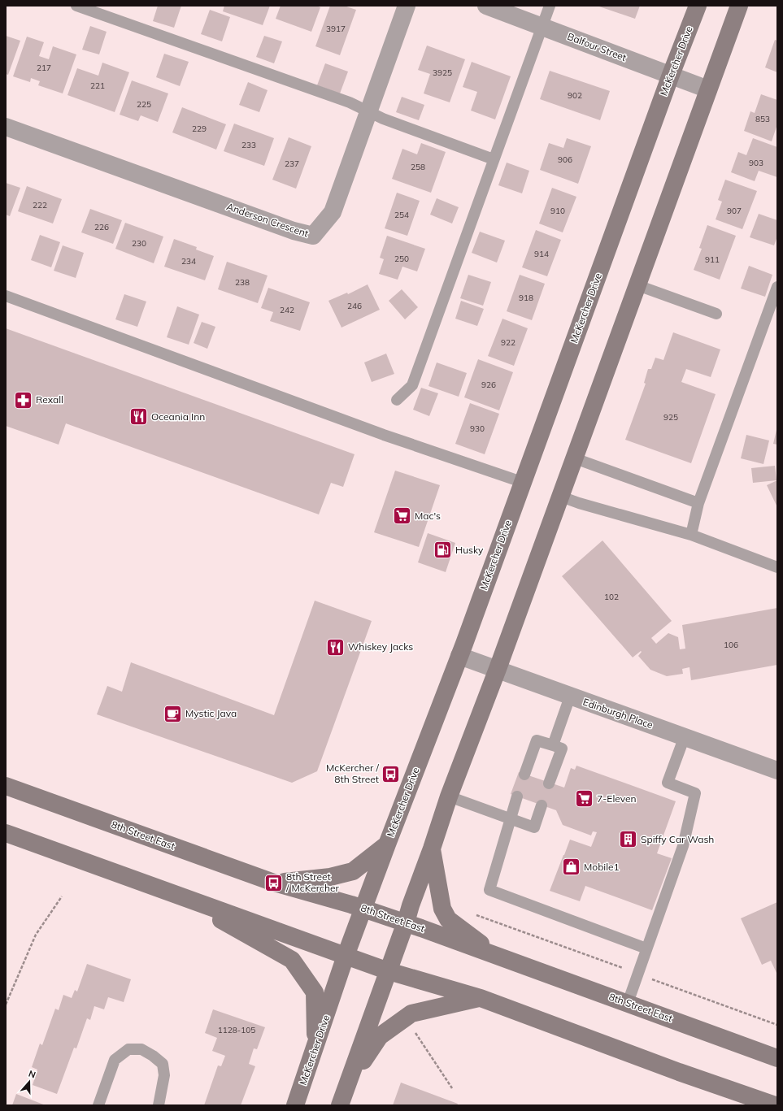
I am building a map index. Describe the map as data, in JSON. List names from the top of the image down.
{
  "streets": {
    "main road": ["McKercher Drive", "8th Street East"],
    "street": ["Balfour Street", "Anderson Crescent", "Edinburgh Place"]
  },
  "crossings": [
    ["Balfour Street", "McKercher Drive"],
    ["McKercher Drive", "Edinburgh Place"],
    ["McKercher Drive", "8th Street East"]
  ],
  "places": {
    "pharmacy": ["Rexall"],
    "restaurant": ["Oceania Inn", "Whiskey Jacks"],
    "supermarket": ["Mac's", "7-Eleven"],
    "fuel station": ["Husky"],
    "cafe": ["Mystic Java"],
    "bus stop": ["McKercher / 8th Street", "8th Street / McKercher"],
    "building": ["Spiffy Car Wash"],
    "shop": ["Mobile1"]
  },
  "house_numbers": [
    "3917",
    "217",
    "3925",
    "221",
    "902",
    "225",
    "853",
    "229",
    "233",
    "906",
    "903",
    "237",
    "258",
    "222",
    "910",
    "907",
    "254",
    "226",
    "230",
    "914",
    "250",
    "911",
    "234",
    "238",
    "918",
    "246",
    "242",
    "922",
    "926",
    "925",
    "930",
    "102",
    "106",
    "1128-105"
  ],
  "north": "top"
}
